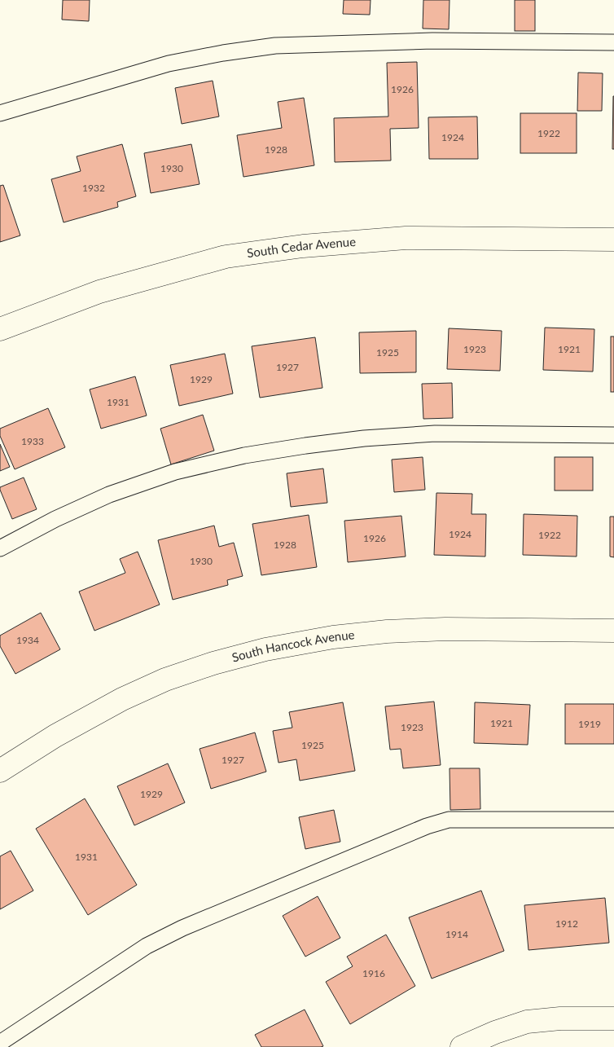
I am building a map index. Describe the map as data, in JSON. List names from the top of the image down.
{
  "streets": {
    "street": ["South Cedar Avenue", "South Hancock Avenue"]
  },
  "house_numbers": [
    "1926",
    "1922",
    "1924",
    "1928",
    "1930",
    "1932",
    "1923",
    "1921",
    "1925",
    "1927",
    "1929",
    "1931",
    "1933",
    "1924",
    "1922",
    "1926",
    "1928",
    "1930",
    "1934",
    "1921",
    "1919",
    "1923",
    "1925",
    "1927",
    "1929",
    "1931",
    "1912",
    "1914",
    "1916"
  ]
}
